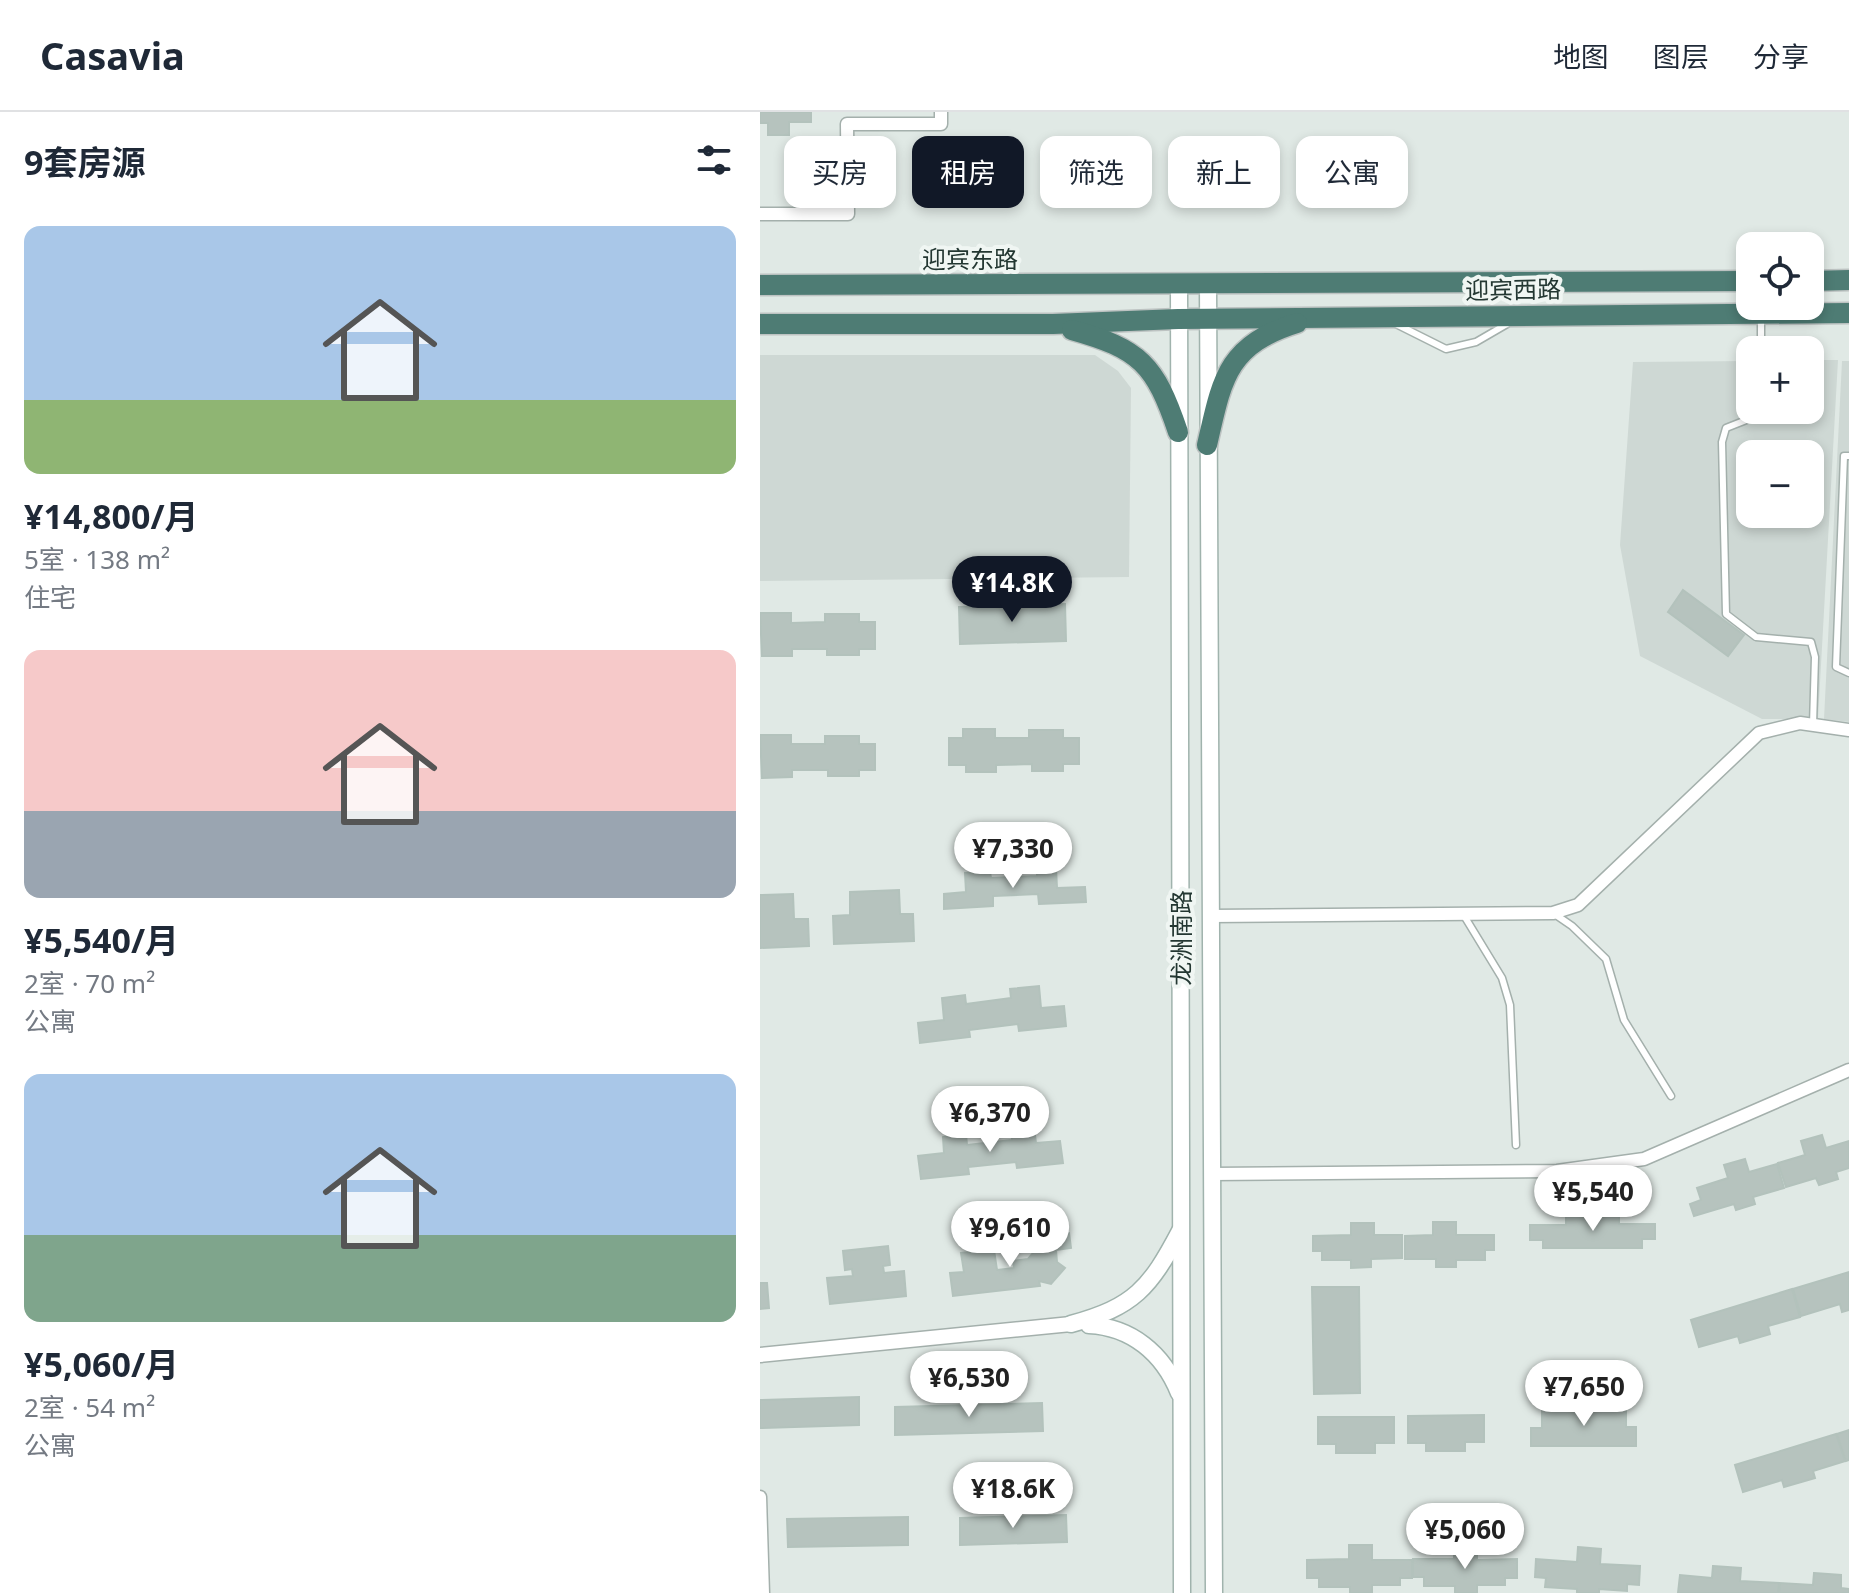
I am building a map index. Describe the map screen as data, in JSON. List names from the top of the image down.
{
  "streets": {
    "highway": ["迎宾东路", "迎宾西路"],
    "main road": ["龙洲南路"]
  },
  "crossings": [
    ["迎宾东路", "迎宾西路"],
    ["迎宾东路", "龙洲南路"],
    ["迎宾西路", "龙洲南路"]
  ],
  "page": {
    "header": "Casavia",
    "nav": ["地图", "图层", "分享"],
    "heading": "9套房源",
    "chip": [
      "买房",
      "租房",
      "筛选",
      "新上",
      "公寓"
    ],
    "list": [
      {
        "name": "¥14,800/月",
        "note": "5室 · 138 m² · 住宅"
      },
      {
        "name": "¥5,540/月",
        "note": "2室 · 70 m² · 公寓"
      },
      {
        "name": "¥5,060/月",
        "note": "2室 · 54 m² · 公寓"
      }
    ],
    "map_buttons": ["+", "−"],
    "price": [
      "¥14.8K",
      "¥7,330",
      "¥6,370",
      "¥5,540",
      "¥9,610",
      "¥6,530",
      "¥7,650",
      "¥18.6K",
      "¥5,060"
    ]
  }
}
